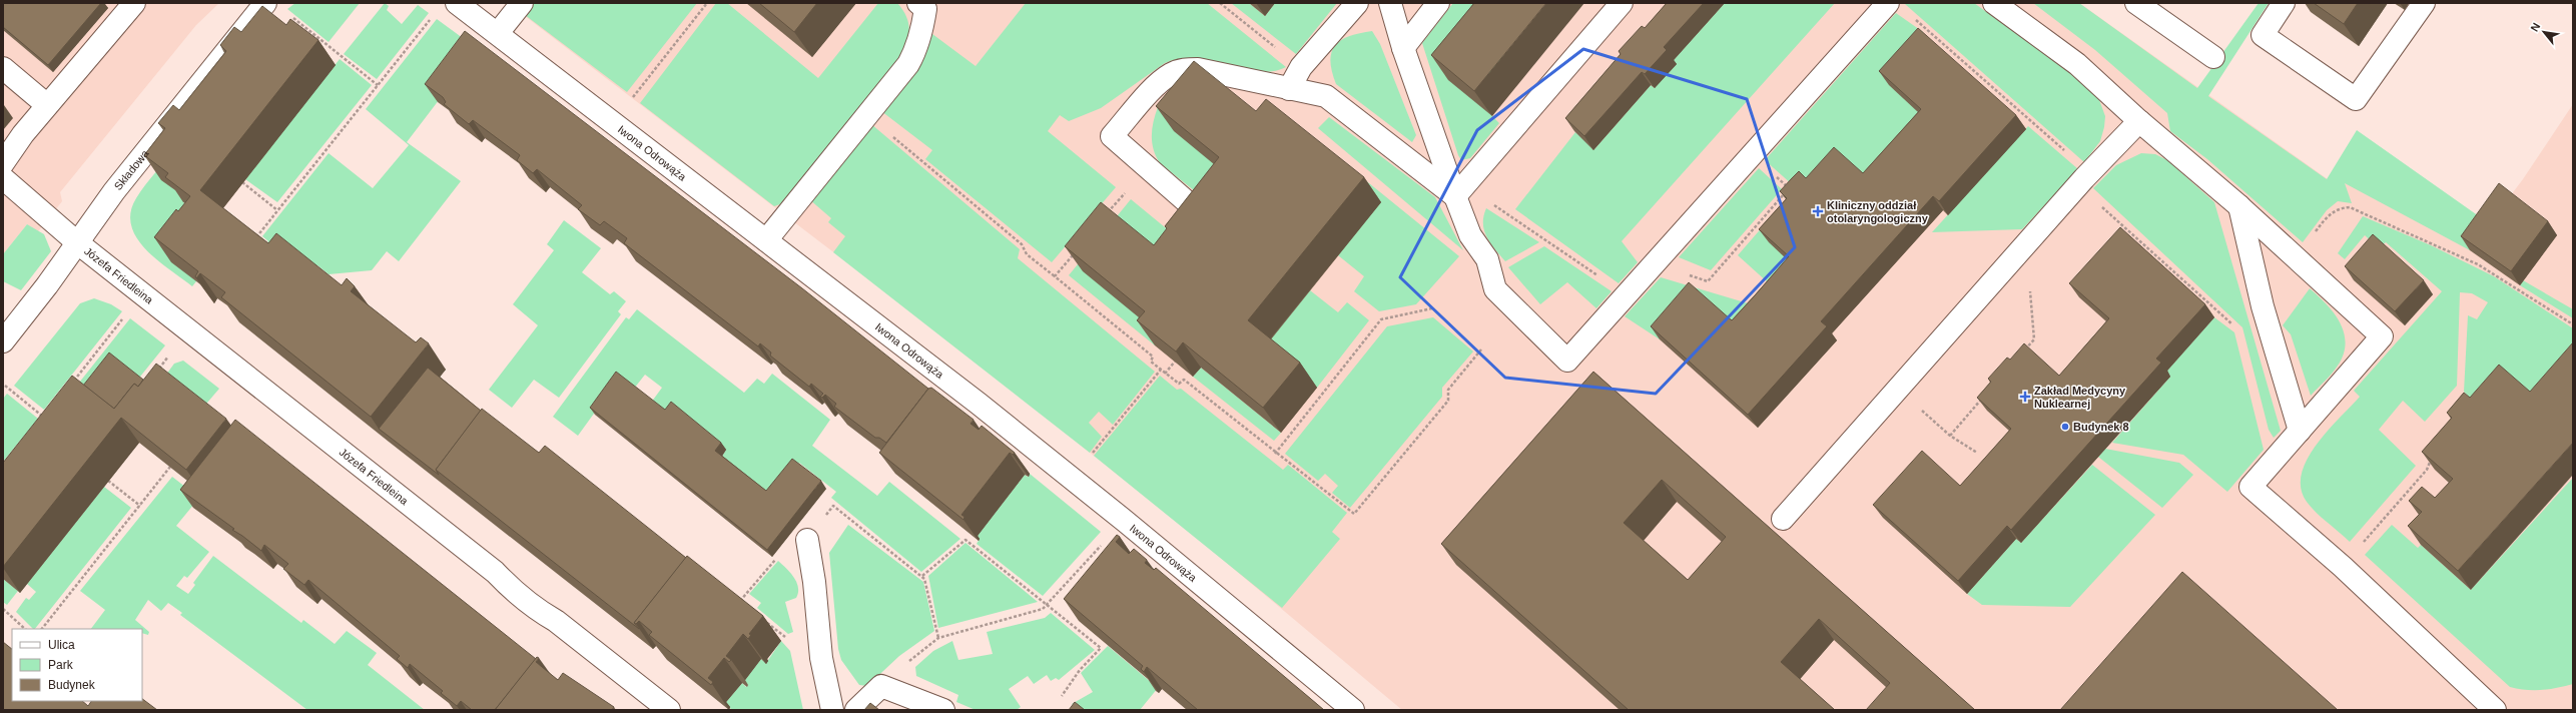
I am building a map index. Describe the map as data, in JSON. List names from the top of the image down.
{
  "streets": {
    "street": ["Iwona Odrowąża", "Składowa", "Józefa Friedleina"]
  },
  "crossings": [
    ["Składowa", "Józefa Friedleina"]
  ],
  "places": {
    "health": ["Kliniczny oddział otolaryngologiczny", "Zakład Medycyny Nuklearnej"],
    "other": ["Budynek 8"]
  },
  "legend": ["Ulica", "Park", "Budynek"],
  "north": "top left"
}
